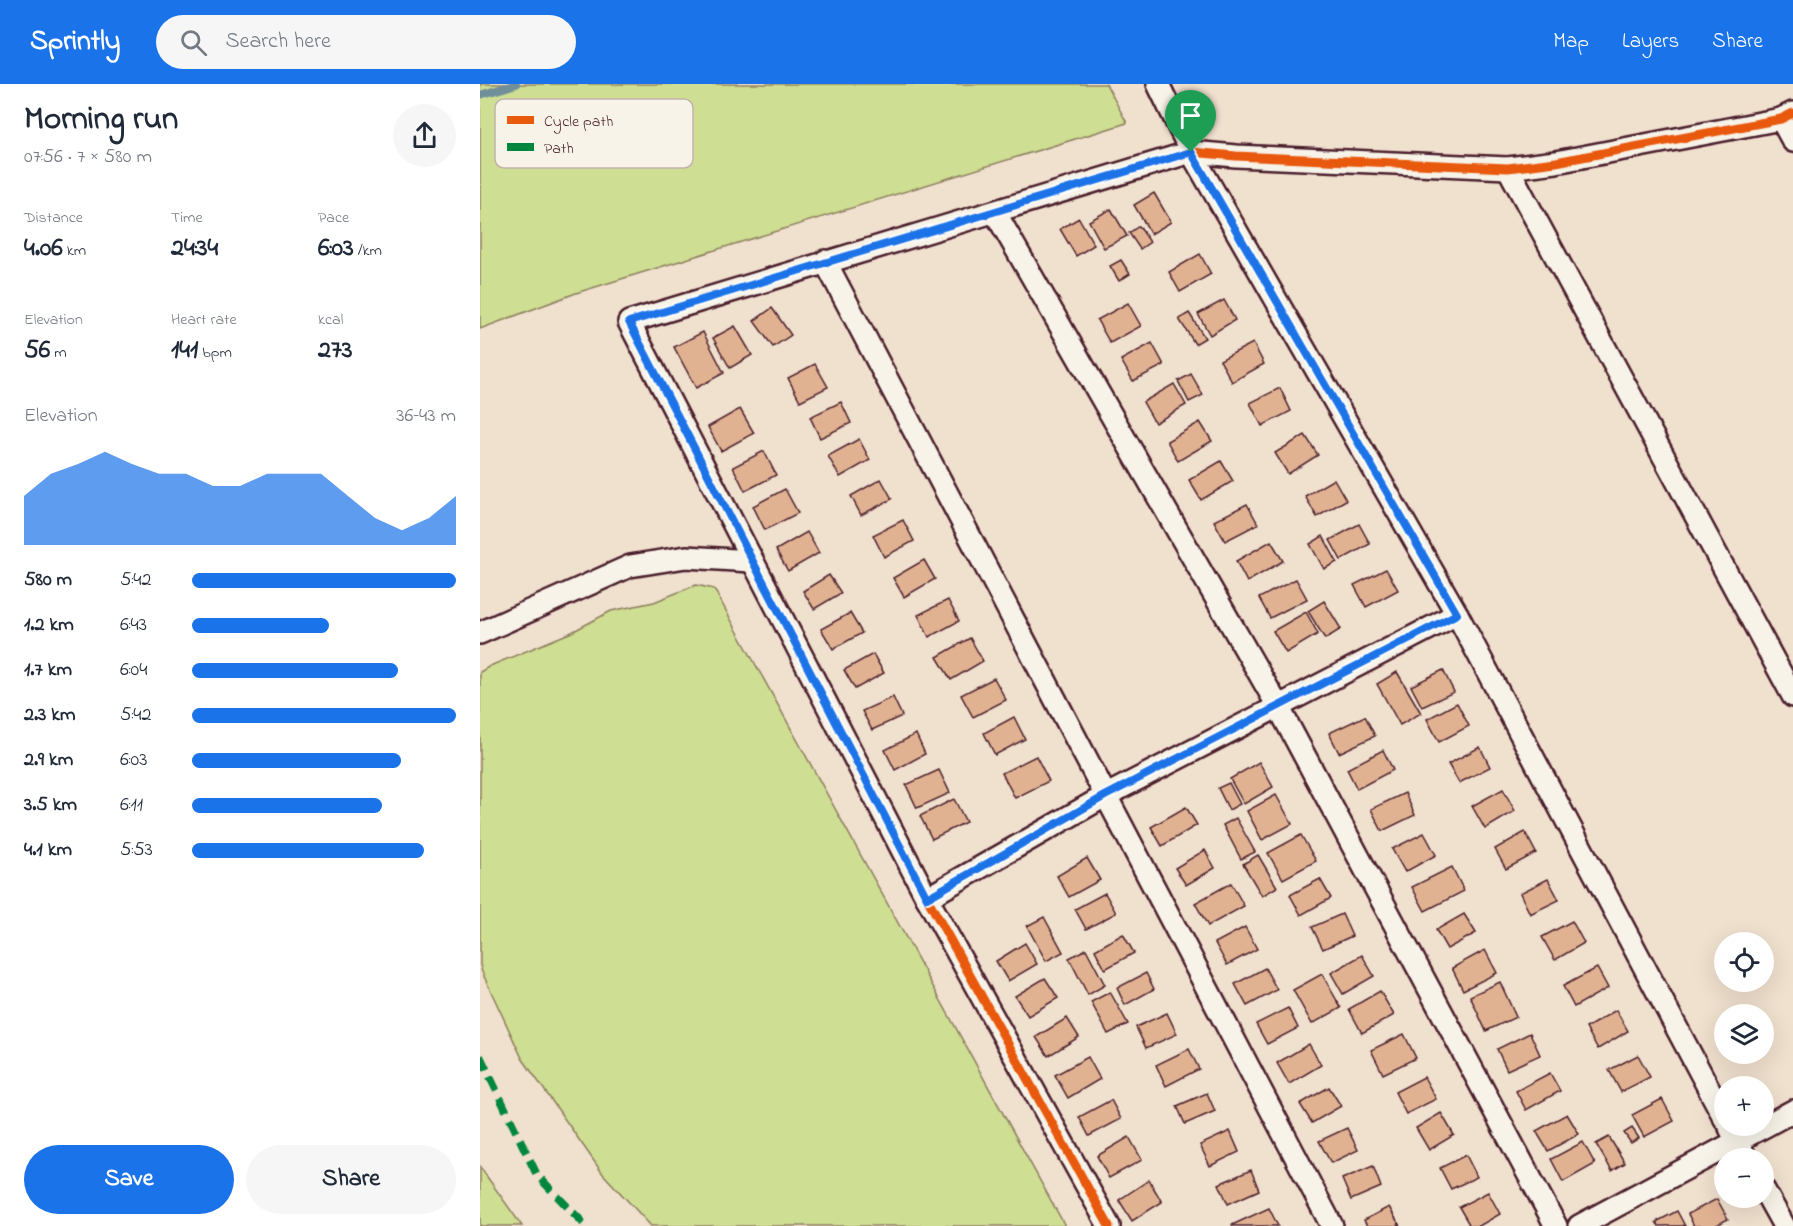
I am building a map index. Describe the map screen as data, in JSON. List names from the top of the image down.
{
  "legend": ["Cycle path", "Path"],
  "page": {
    "header": "Sprintly",
    "search": "Search here",
    "nav": ["Map", "Layers", "Share"],
    "heading": ["Morning run", "07:56 · 7 × 580 m"],
    "stats": [
      ["Distance", "4.06 km"],
      ["Time", "24:34"],
      ["Pace", "6:03 /km"],
      ["Elevation", "56 m"],
      ["Heart rate", "141 bpm"],
      ["kcal", "273"]
    ],
    "chart": ["Elevation", "36–43 m"],
    "list": [
      {
        "name": "580 m",
        "note": "5:42"
      },
      {
        "name": "1.2 km",
        "note": "6:43"
      },
      {
        "name": "1.7 km",
        "note": "6:04"
      },
      {
        "name": "2.3 km",
        "note": "5:42"
      },
      {
        "name": "2.9 km",
        "note": "6:03"
      },
      {
        "name": "3.5 km",
        "note": "6:11"
      },
      {
        "name": "4.1 km",
        "note": "5:53"
      }
    ],
    "map_buttons": ["+", "−"],
    "buttons": ["Save", "Share"]
  }
}
